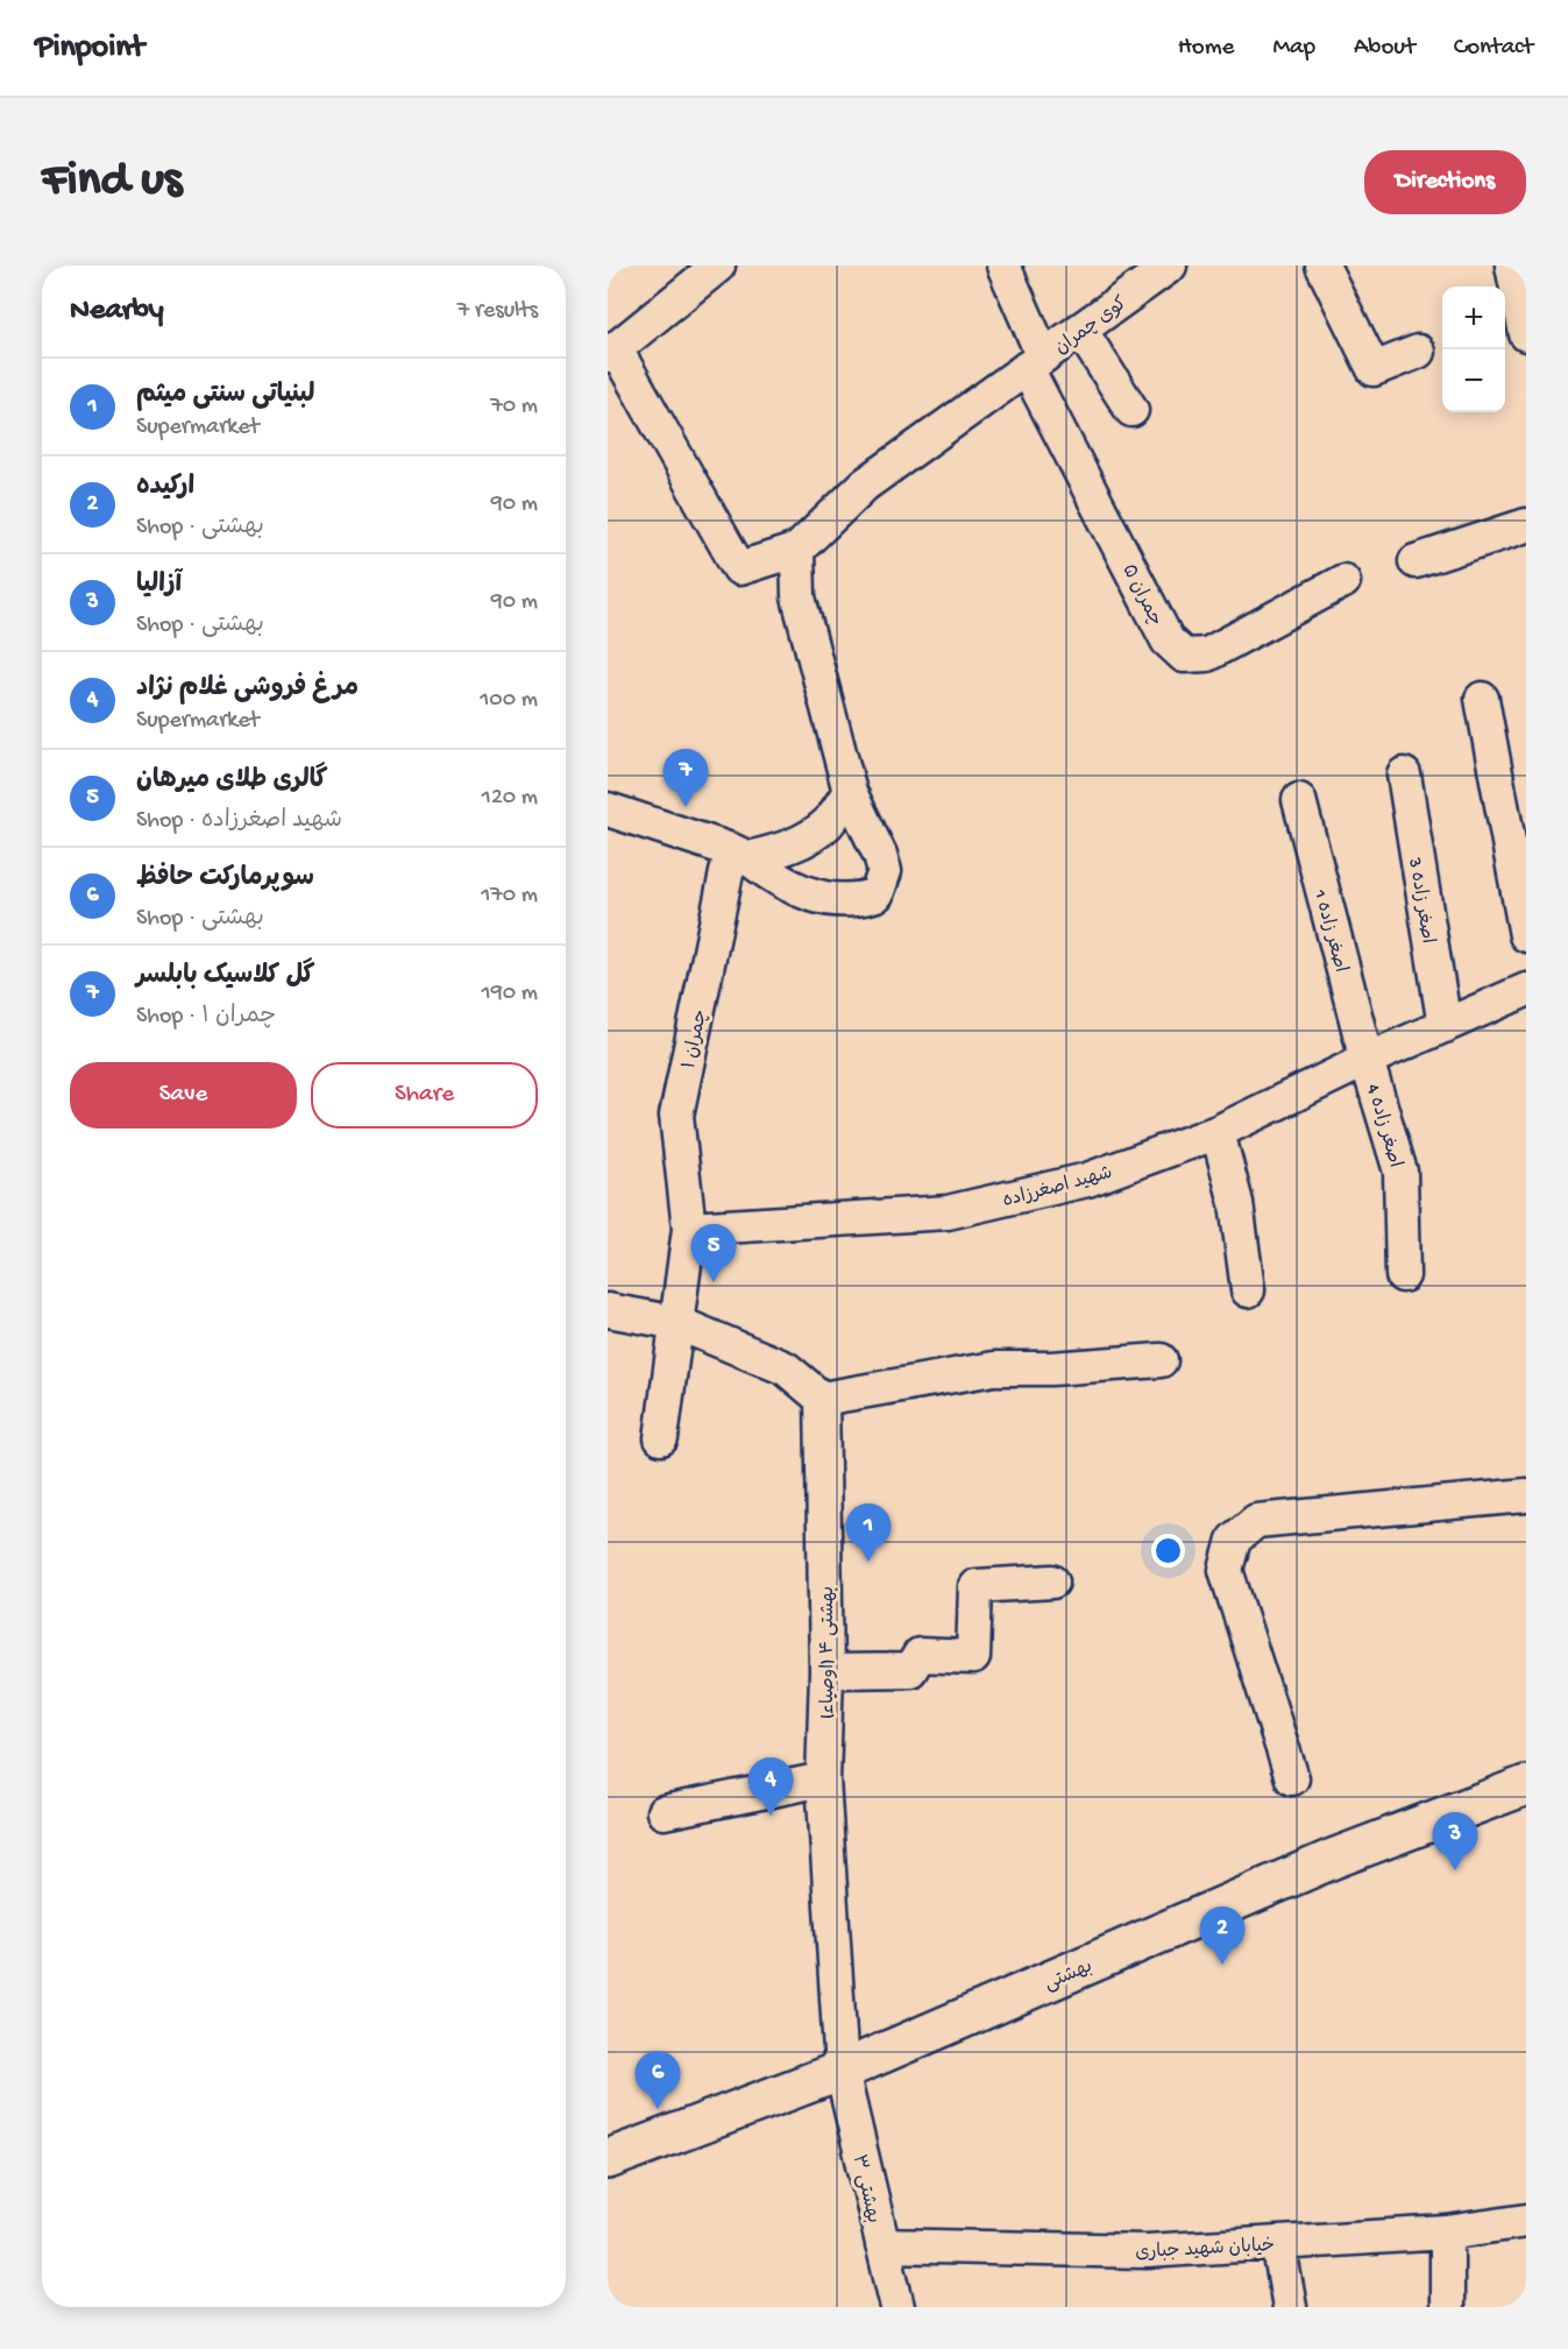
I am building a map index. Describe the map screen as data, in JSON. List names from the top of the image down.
{
  "streets": {
    "main road": ["بهشتی"],
    "street": [
      "کوی چمران",
      "چمران ۵",
      "اصغر زاده 3",
      "اصغر زاده 1",
      "چمران ۱",
      "اصغر زاده 4",
      "شهید اصغرزاده",
      "بهشتی ۴ (اوصیاء)",
      "بهشتی ۳",
      "خیابان شهید جباری"
    ]
  },
  "crossings": [
    ["کوی چمران", "چمران ۵"],
    ["اصغر زاده 3", "شهید اصغرزاده"],
    ["اصغر زاده 1", "اصغر زاده 4"],
    ["اصغر زاده 1", "شهید اصغرزاده"],
    ["چمران ۱", "شهید اصغرزاده"],
    ["اصغر زاده 4", "شهید اصغرزاده"],
    ["بهشتی ۴ (اوصیاء)", "بهشتی"],
    ["بهشتی ۴ (اوصیاء)", "بهشتی ۳"],
    ["بهشتی", "بهشتی ۳"],
    ["بهشتی ۳", "خیابان شهید جباری"]
  ],
  "page": {
    "header": "Pinpoint",
    "nav": [
      "Home",
      "Map",
      "About",
      "Contact"
    ],
    "buttons": [
      "Directions",
      ["Save", "Share"]
    ],
    "title": "Find us",
    "heading": ["Nearby", "7 results"],
    "map_buttons": ["+", "−"],
    "list": [
      {
        "mark": "1",
        "name": "لبنیاتی سنتی میثم",
        "note": "Supermarket",
        "value": "70 m"
      },
      {
        "mark": "2",
        "name": "ارکیده",
        "note": "Shop · بهشتی",
        "value": "90 m"
      },
      {
        "mark": "3",
        "name": "آزالیا",
        "note": "Shop · بهشتی",
        "value": "90 m"
      },
      {
        "mark": "4",
        "name": "مرغ فروشی غلام نژاد",
        "note": "Supermarket",
        "value": "100 m"
      },
      {
        "mark": "5",
        "name": "گالری طلای میرهان",
        "note": "Shop · شهید اصغرزاده",
        "value": "120 m"
      },
      {
        "mark": "6",
        "name": "سوپرمارکت حافظ",
        "note": "Shop · بهشتی",
        "value": "170 m"
      },
      {
        "mark": "7",
        "name": "گل کلاسیک بابلسر",
        "note": "Shop · چمران ۱",
        "value": "190 m"
      }
    ],
    "pins": [
      "7",
      "5",
      "1",
      "4",
      "3",
      "2",
      "6"
    ]
  }
}
